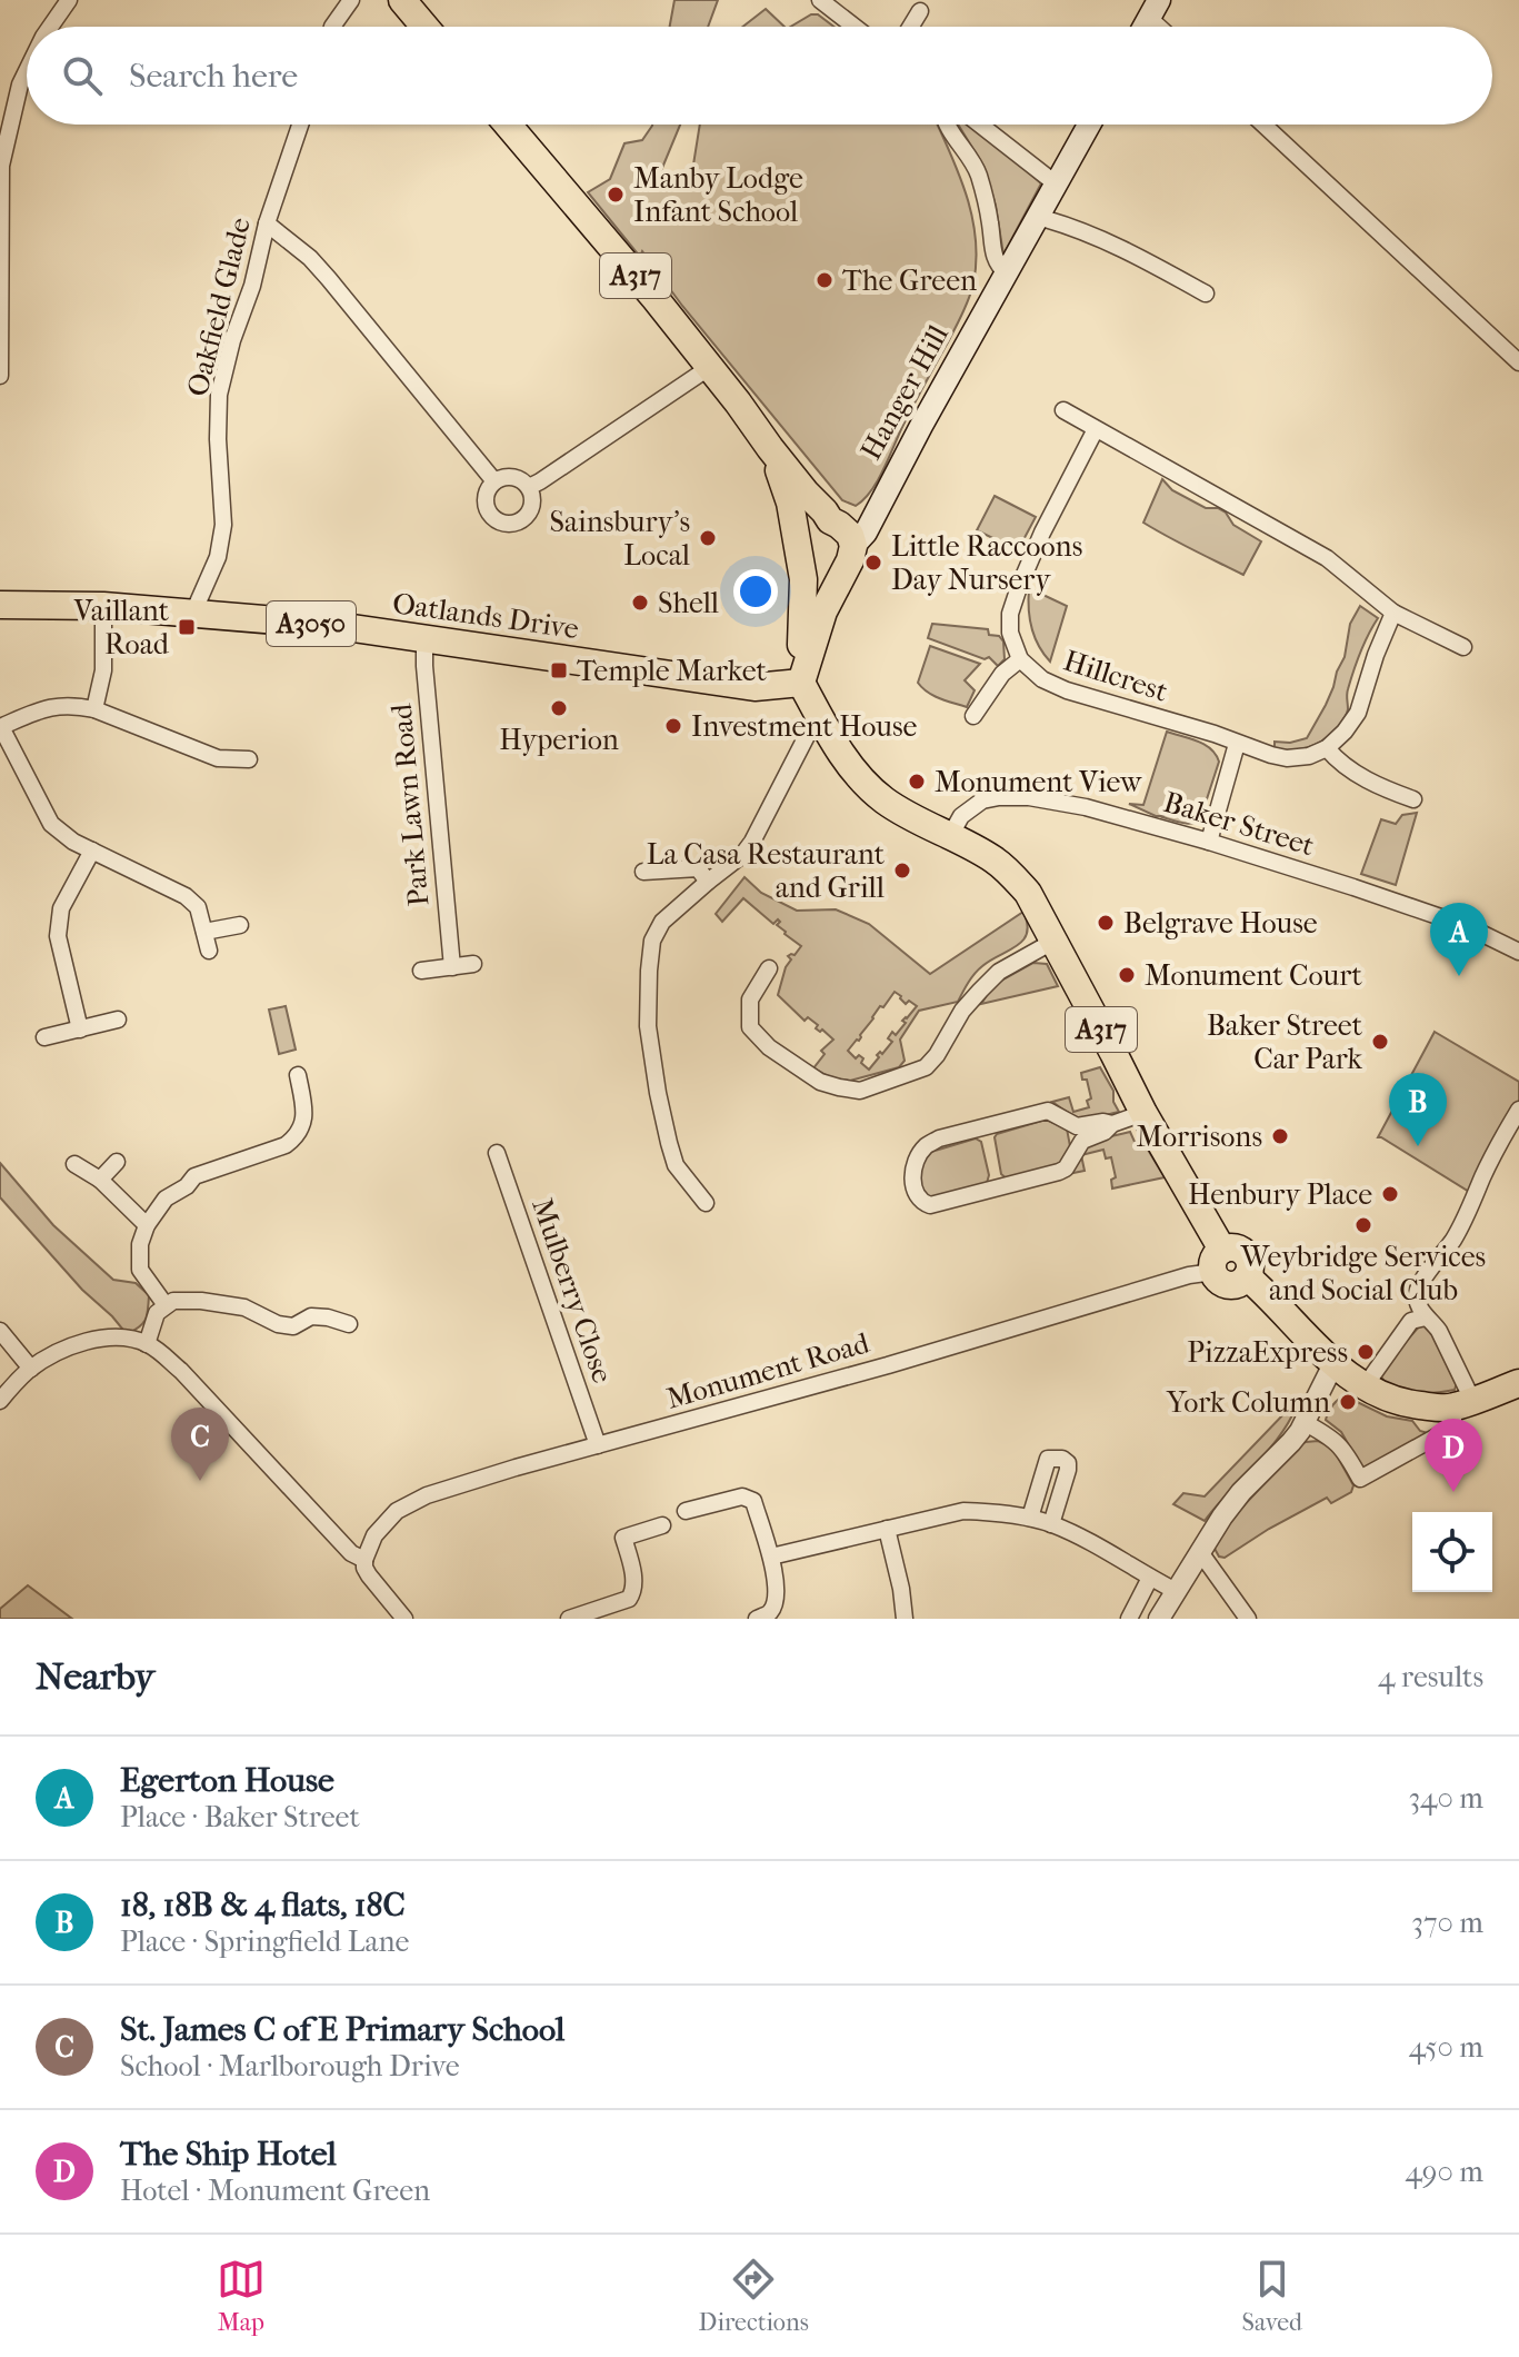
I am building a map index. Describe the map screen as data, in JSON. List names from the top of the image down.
{
  "streets": {
    "main road": [
      "A317",
      "Hanger Hill",
      "Oatlands Drive",
      "A3050"
    ],
    "street": [
      "Oakfield Glade",
      "Hillcrest",
      "Park Lawn Road",
      "Baker Street",
      "Mulberry Close",
      "Monument Road"
    ]
  },
  "crossings": [
    ["A317", "Hanger Hill"],
    ["A317", "Oatlands Drive"],
    ["A317", "Baker Street"],
    ["A317", "Monument Road"],
    ["Oakfield Glade", "Oatlands Drive"],
    ["Hanger Hill", "Oatlands Drive"],
    ["Oatlands Drive", "Park Lawn Road"],
    ["Mulberry Close", "Monument Road"]
  ],
  "places": {
    "other": [
      "Manby Lodge Infant School",
      "The Green",
      "Sainsbury's Local",
      "Little Raccoons Day Nursery",
      "Shell",
      "Hyperion",
      "Investment House",
      "Monument View",
      "La Casa Restaurant and Grill",
      "Belgrave House",
      "Monument Court",
      "Baker Street Car Park",
      "Morrisons",
      "Henbury Place",
      "Weybridge Services and Social Club",
      "PizzaExpress",
      "York Column"
    ],
    "transit": ["Vaillant Road", "Temple Market"]
  },
  "page": {
    "search": "Search here",
    "pins": [
      "A",
      "B",
      "C",
      "D"
    ],
    "heading": ["Nearby", "4 results"],
    "list": [
      {
        "mark": "A",
        "name": "Egerton House",
        "note": "Place · Baker Street",
        "value": "340 m"
      },
      {
        "mark": "B",
        "name": "18, 18B & 4 flats, 18C",
        "note": "Place · Springfield Lane",
        "value": "370 m"
      },
      {
        "mark": "C",
        "name": "St. James C of E Primary School",
        "note": "School · Marlborough Drive",
        "value": "450 m"
      },
      {
        "mark": "D",
        "name": "The Ship Hotel",
        "note": "Hotel · Monument Green",
        "value": "490 m"
      }
    ],
    "nav": ["Map", "Directions", "Saved"]
  }
}
